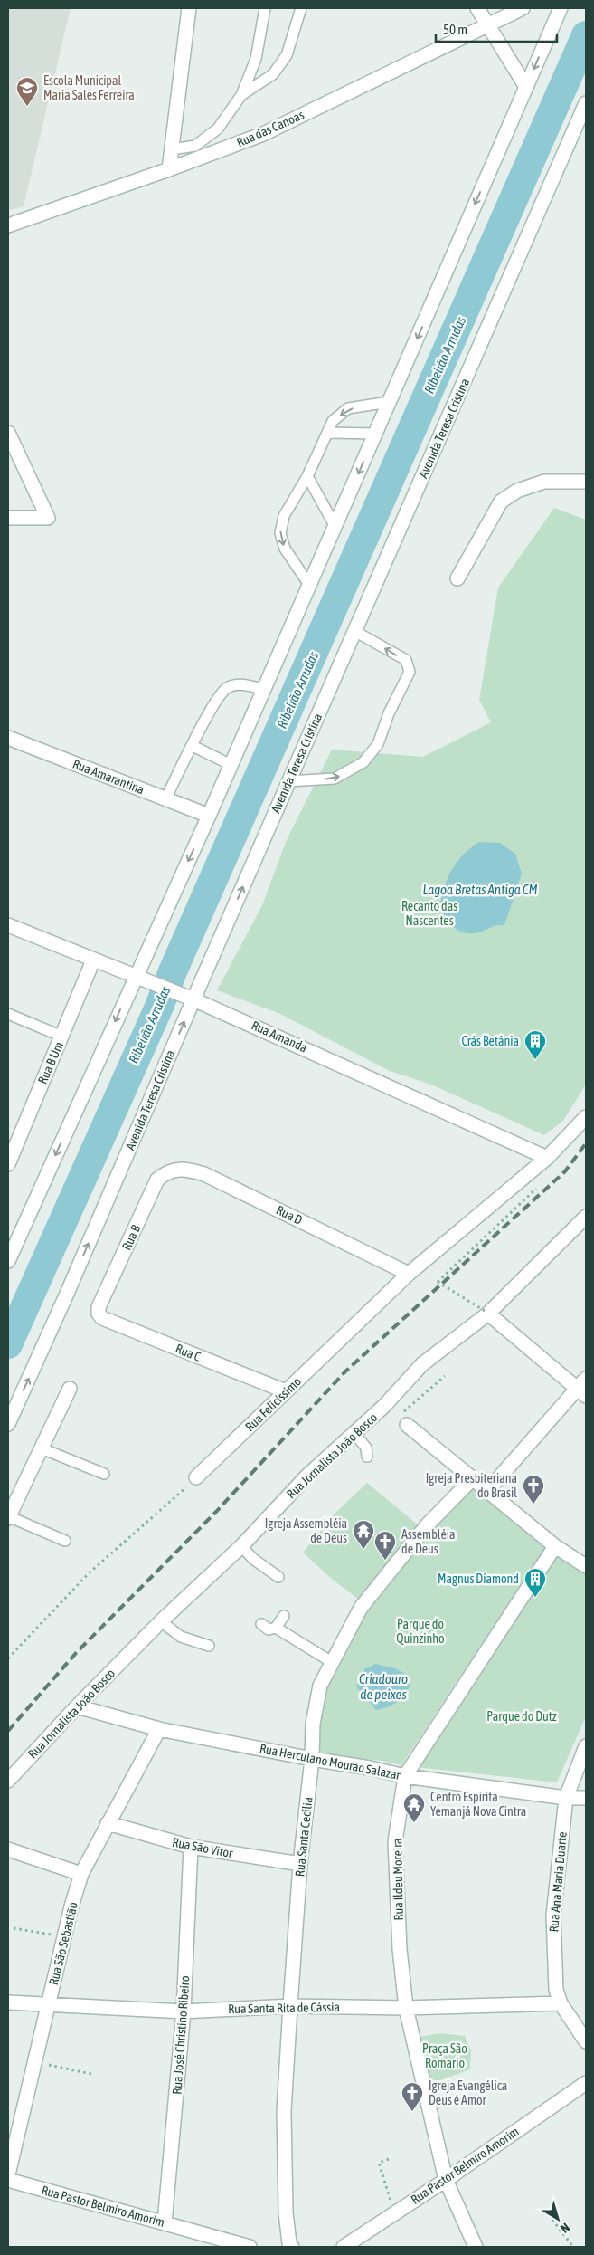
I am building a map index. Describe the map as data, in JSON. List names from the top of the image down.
{
  "streets": {
    "street": [
      "Rua das Canoas",
      "Avenida Teresa Cristina",
      "Rua Amarantina",
      "Rua Amanda",
      "Rua B Um",
      "Rua D",
      "Rua B",
      "Rua C",
      "Rua Felicíssimo",
      "Rua Jornalista João Bosco",
      "Rua Herculano Mourão Salazar",
      "Rua Santa Cecília",
      "Rua São Vitor",
      "Rua Ildeu Moreira",
      "Rua Ana Maria Duarte",
      "Rua São Sebastião",
      "Rua Santa Rita de Cássia",
      "Rua José Christino Ribeiro",
      "Rua Pastor Belmiro Amorim"
    ]
  },
  "crossings": [
    ["Avenida Teresa Cristina", "Rua Amanda"],
    ["Rua Amanda", "Rua B Um"],
    ["Rua Amanda", "Rua Felicíssimo"],
    ["Rua D", "Rua B"],
    ["Rua D", "Rua Felicíssimo"],
    ["Rua B", "Rua C"],
    ["Rua C", "Rua Felicíssimo"],
    ["Rua Jornalista João Bosco", "Rua Herculano Mourão Salazar"],
    ["Rua Herculano Mourão Salazar", "Rua Santa Cecília"],
    ["Rua Herculano Mourão Salazar", "Rua Ildeu Moreira"],
    ["Rua Herculano Mourão Salazar", "Rua Ana Maria Duarte"],
    ["Rua Herculano Mourão Salazar", "Rua São Sebastião"],
    ["Rua Santa Cecília", "Rua São Vitor"],
    ["Rua Santa Cecília", "Rua Santa Rita de Cássia"],
    ["Rua São Vitor", "Rua São Sebastião"],
    ["Rua São Vitor", "Rua José Christino Ribeiro"],
    ["Rua Ildeu Moreira", "Rua Santa Rita de Cássia"],
    ["Rua Ildeu Moreira", "Rua Pastor Belmiro Amorim"],
    ["Rua Ana Maria Duarte", "Rua Santa Rita de Cássia"],
    ["Rua São Sebastião", "Rua Santa Rita de Cássia"],
    ["Rua Santa Rita de Cássia", "Rua José Christino Ribeiro"],
    ["Rua José Christino Ribeiro", "Rua Pastor Belmiro Amorim"]
  ],
  "water": ["Ribeirão Arrudas", "Lagoa Bretas Antiga CM", "Criadouro de peixes"],
  "parks": [
    "Recanto das Nascentes",
    "Parque do Quinzinho",
    "Parque do Dutz",
    "Praça São Romario"
  ],
  "places": {
    "school or university": ["Escola Municipal Maria Sales Ferreira"],
    "building": ["Crás Betânia", "Magnus Diamond"],
    "church": ["Igreja Presbiteriana do Brasil", "Assembléia de Deus", "Igreja Evangélica Deus é Amor"],
    "temple": ["Igreja Assembléia de Deus", "Centro Espirita Yemanjá Nova Cintra"]
  },
  "scale_bar": "50 m",
  "north": "bottom right"
}
